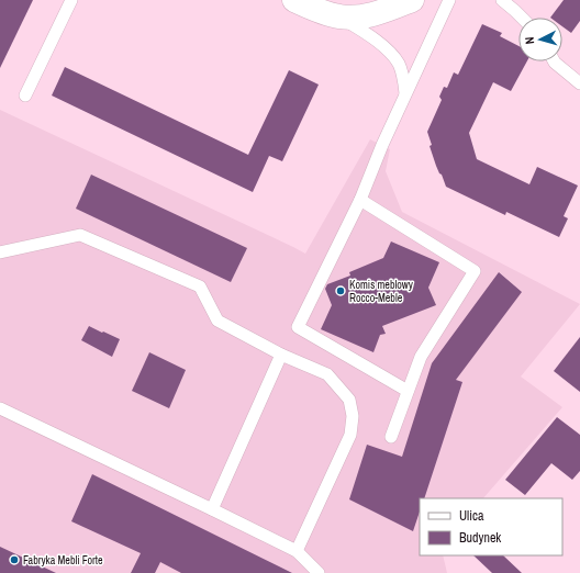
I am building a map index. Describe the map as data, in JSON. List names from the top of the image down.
{
  "places": ["Komis meblowy Rocco-Meble", "Fabryka Mebli Forte"],
  "legend": ["Ulica", "Budynek"],
  "north": "left"
}
